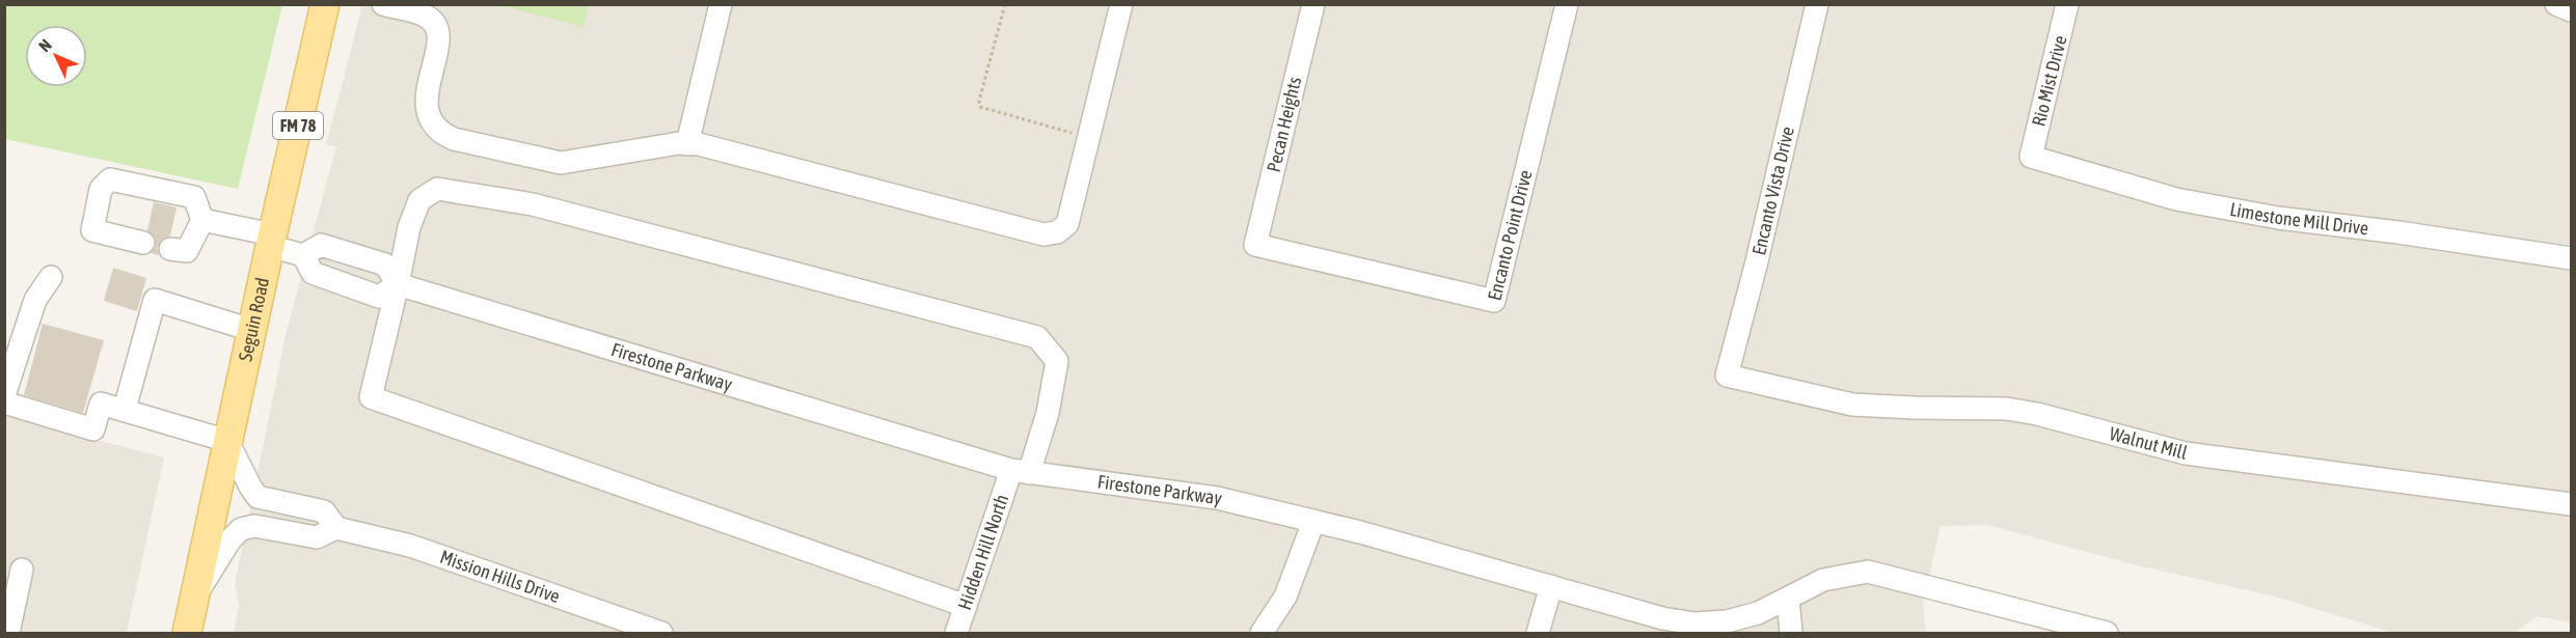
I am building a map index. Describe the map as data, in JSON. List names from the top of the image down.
{
  "streets": {
    "main road": ["FM 78", "Seguin Road"],
    "street": [
      "Rio Mist Drive",
      "Pecan Heights",
      "Encanto Vista Drive",
      "Limestone Mill Drive",
      "Encanto Point Drive",
      "Firestone Parkway",
      "Walnut Mill",
      "Hidden Hill North",
      "Mission Hills Drive"
    ]
  },
  "crossings": [
    ["Rio Mist Drive", "Limestone Mill Drive"],
    ["Pecan Heights", "Encanto Point Drive"],
    ["Encanto Vista Drive", "Walnut Mill"],
    ["Seguin Road", "Mission Hills Drive"],
    ["Firestone Parkway", "Hidden Hill North"]
  ],
  "north": "top left"
}
